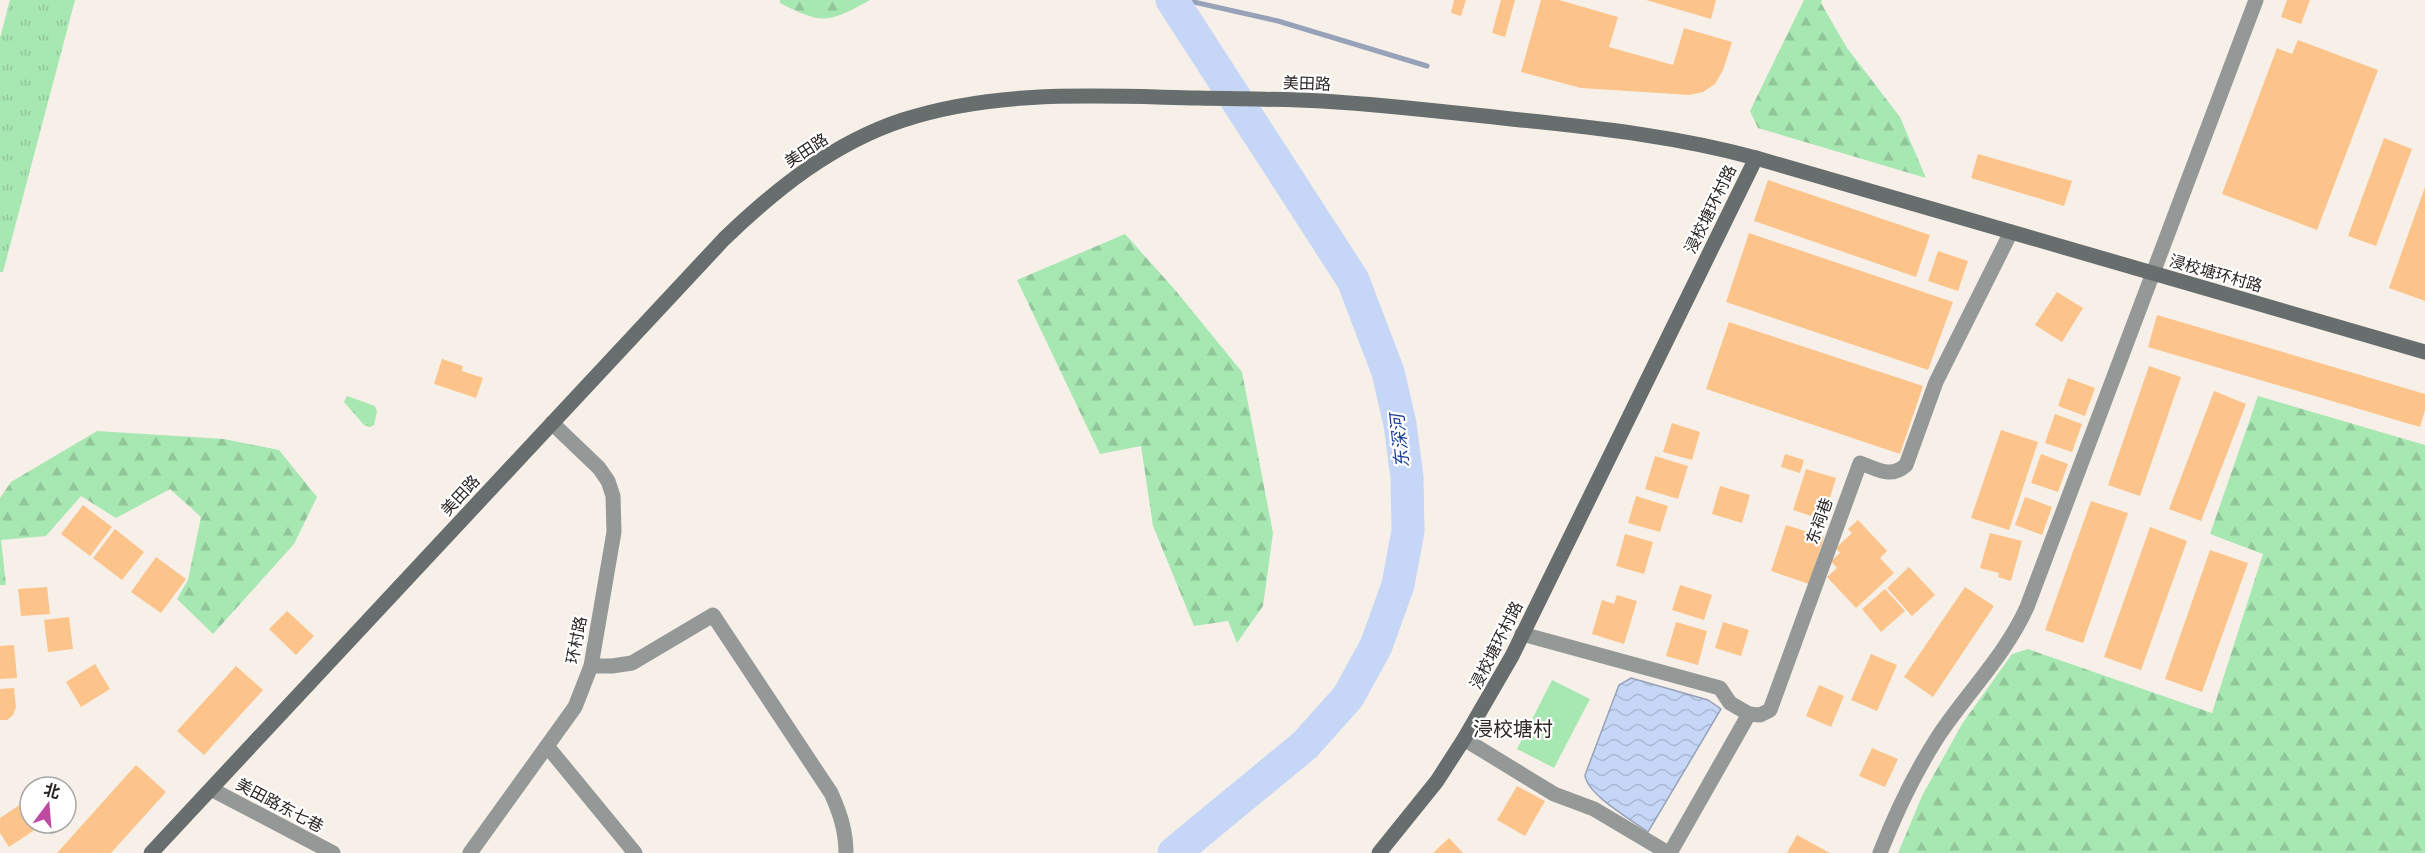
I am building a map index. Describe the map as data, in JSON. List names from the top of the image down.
{
  "streets": {
    "street": [
      "美田路",
      "浸校塘环村路",
      "东祠巷",
      "环村路",
      "美田路东七巷"
    ]
  },
  "crossings": [
    ["美田路", "浸校塘环村路"],
    ["美田路", "环村路"],
    ["美田路", "美田路东七巷"],
    ["浸校塘环村路", "东祠巷"]
  ],
  "districts": ["浸校塘村"],
  "water": ["东深河"],
  "north": "top"
}
